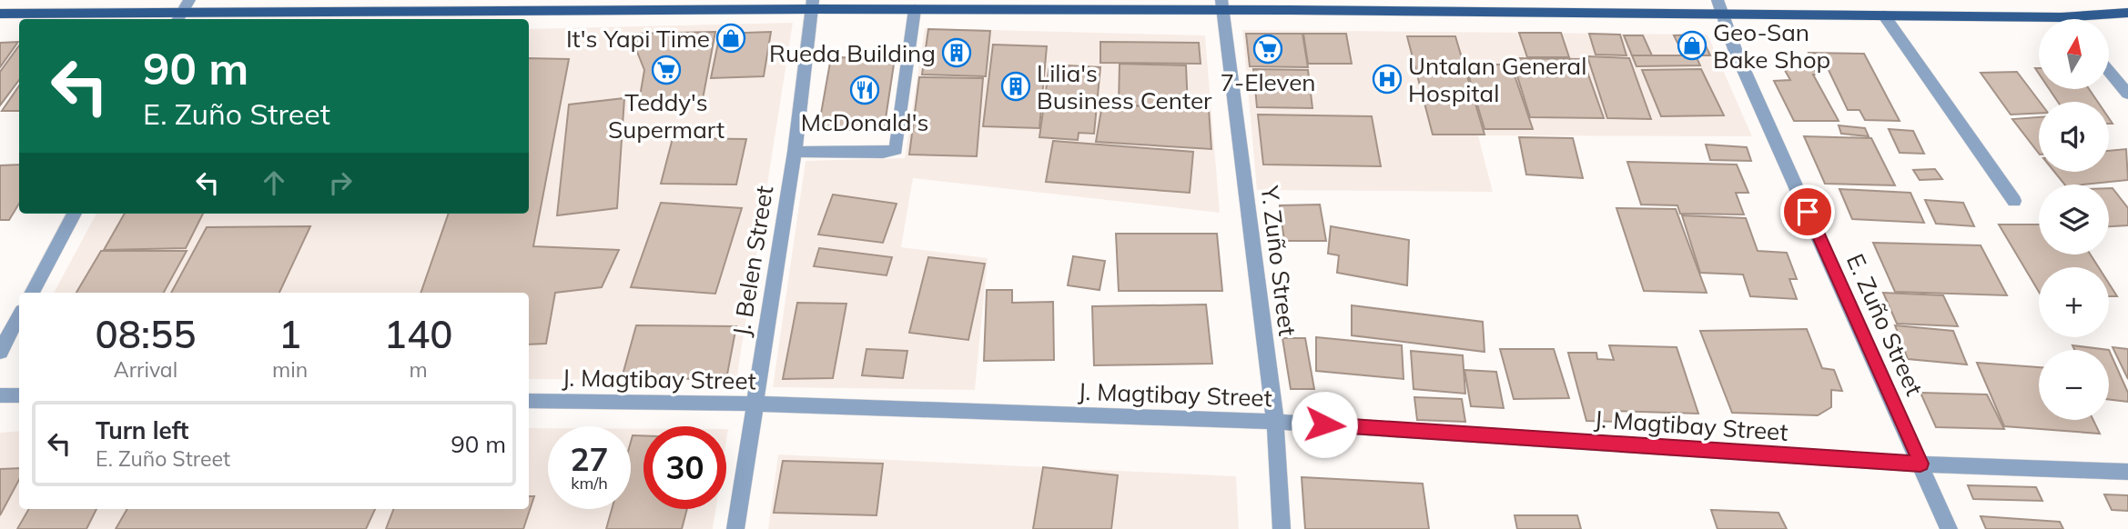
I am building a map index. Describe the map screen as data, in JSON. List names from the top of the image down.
{
  "streets": {
    "street": [
      "J. Belen Street",
      "Y. Zuño Street",
      "E. Zuño Street",
      "J. Magtibay Street"
    ]
  },
  "crossings": [
    ["J. Belen Street", "J. Magtibay Street"],
    ["Y. Zuño Street", "J. Magtibay Street"],
    ["E. Zuño Street", "J. Magtibay Street"]
  ],
  "places": {
    "shop": ["It's Yapi Time", "Geo-San Bake Shop"],
    "supermarket": ["7-Eleven", "Teddy's Supermart"],
    "building": ["Rueda Building", "Lilia's Business Center"],
    "hospital": ["Untalan General Hospital"],
    "restaurant": ["McDonald's"]
  },
  "north": "top",
  "page": {
    "map_buttons": ["+", "−"],
    "turn": ["90 m", "E. Zuño Street"],
    "eta": [
      "08:55",
      "Arrival",
      "1",
      "min",
      "140",
      "m"
    ],
    "list": [
      {
        "name": "Turn left",
        "note": "E. Zuño Street",
        "value": "90 m"
      }
    ],
    "speed": "27 km/h",
    "limit": "30"
  }
}
